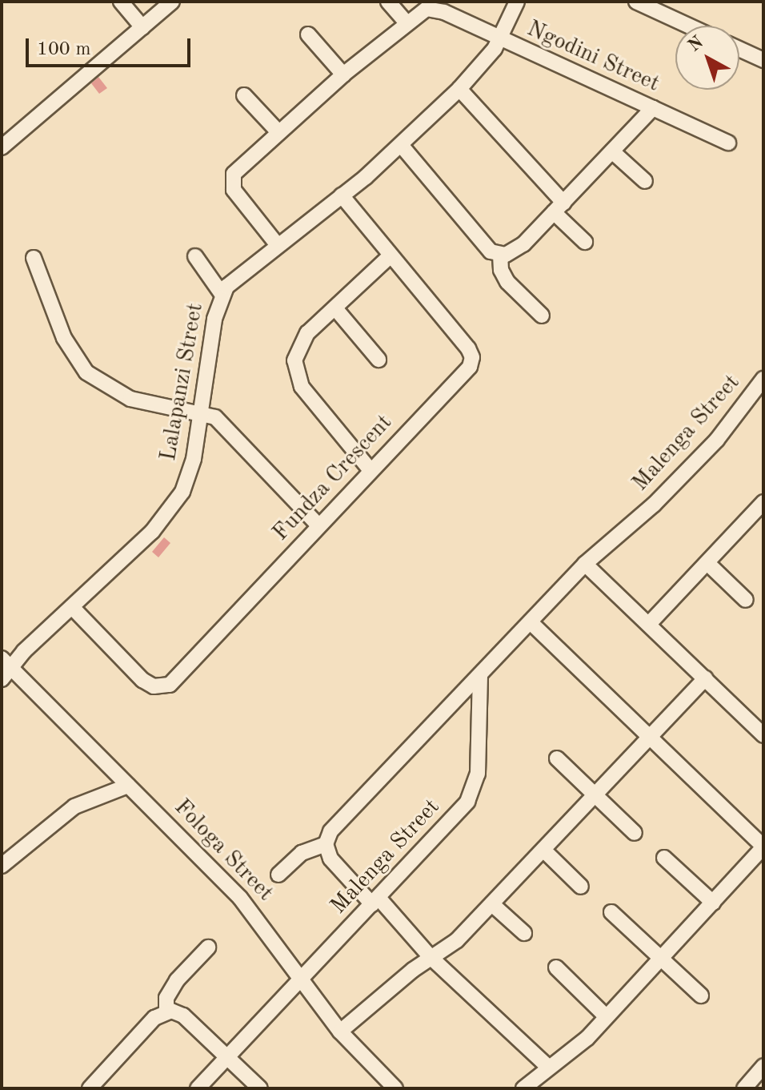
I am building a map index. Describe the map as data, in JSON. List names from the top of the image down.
{
  "streets": {
    "street": [
      "Ngodini Street",
      "Lalapanzi Street",
      "Malenga Street",
      "Fundza Crescent",
      "Fologa Street"
    ]
  },
  "crossings": [
    ["Ngodini Street", "Lalapanzi Street"],
    ["Lalapanzi Street", "Fundza Crescent"],
    ["Lalapanzi Street", "Fologa Street"],
    ["Malenga Street", "Fologa Street"]
  ],
  "scale_bar": "100 m",
  "north": "top left"
}
